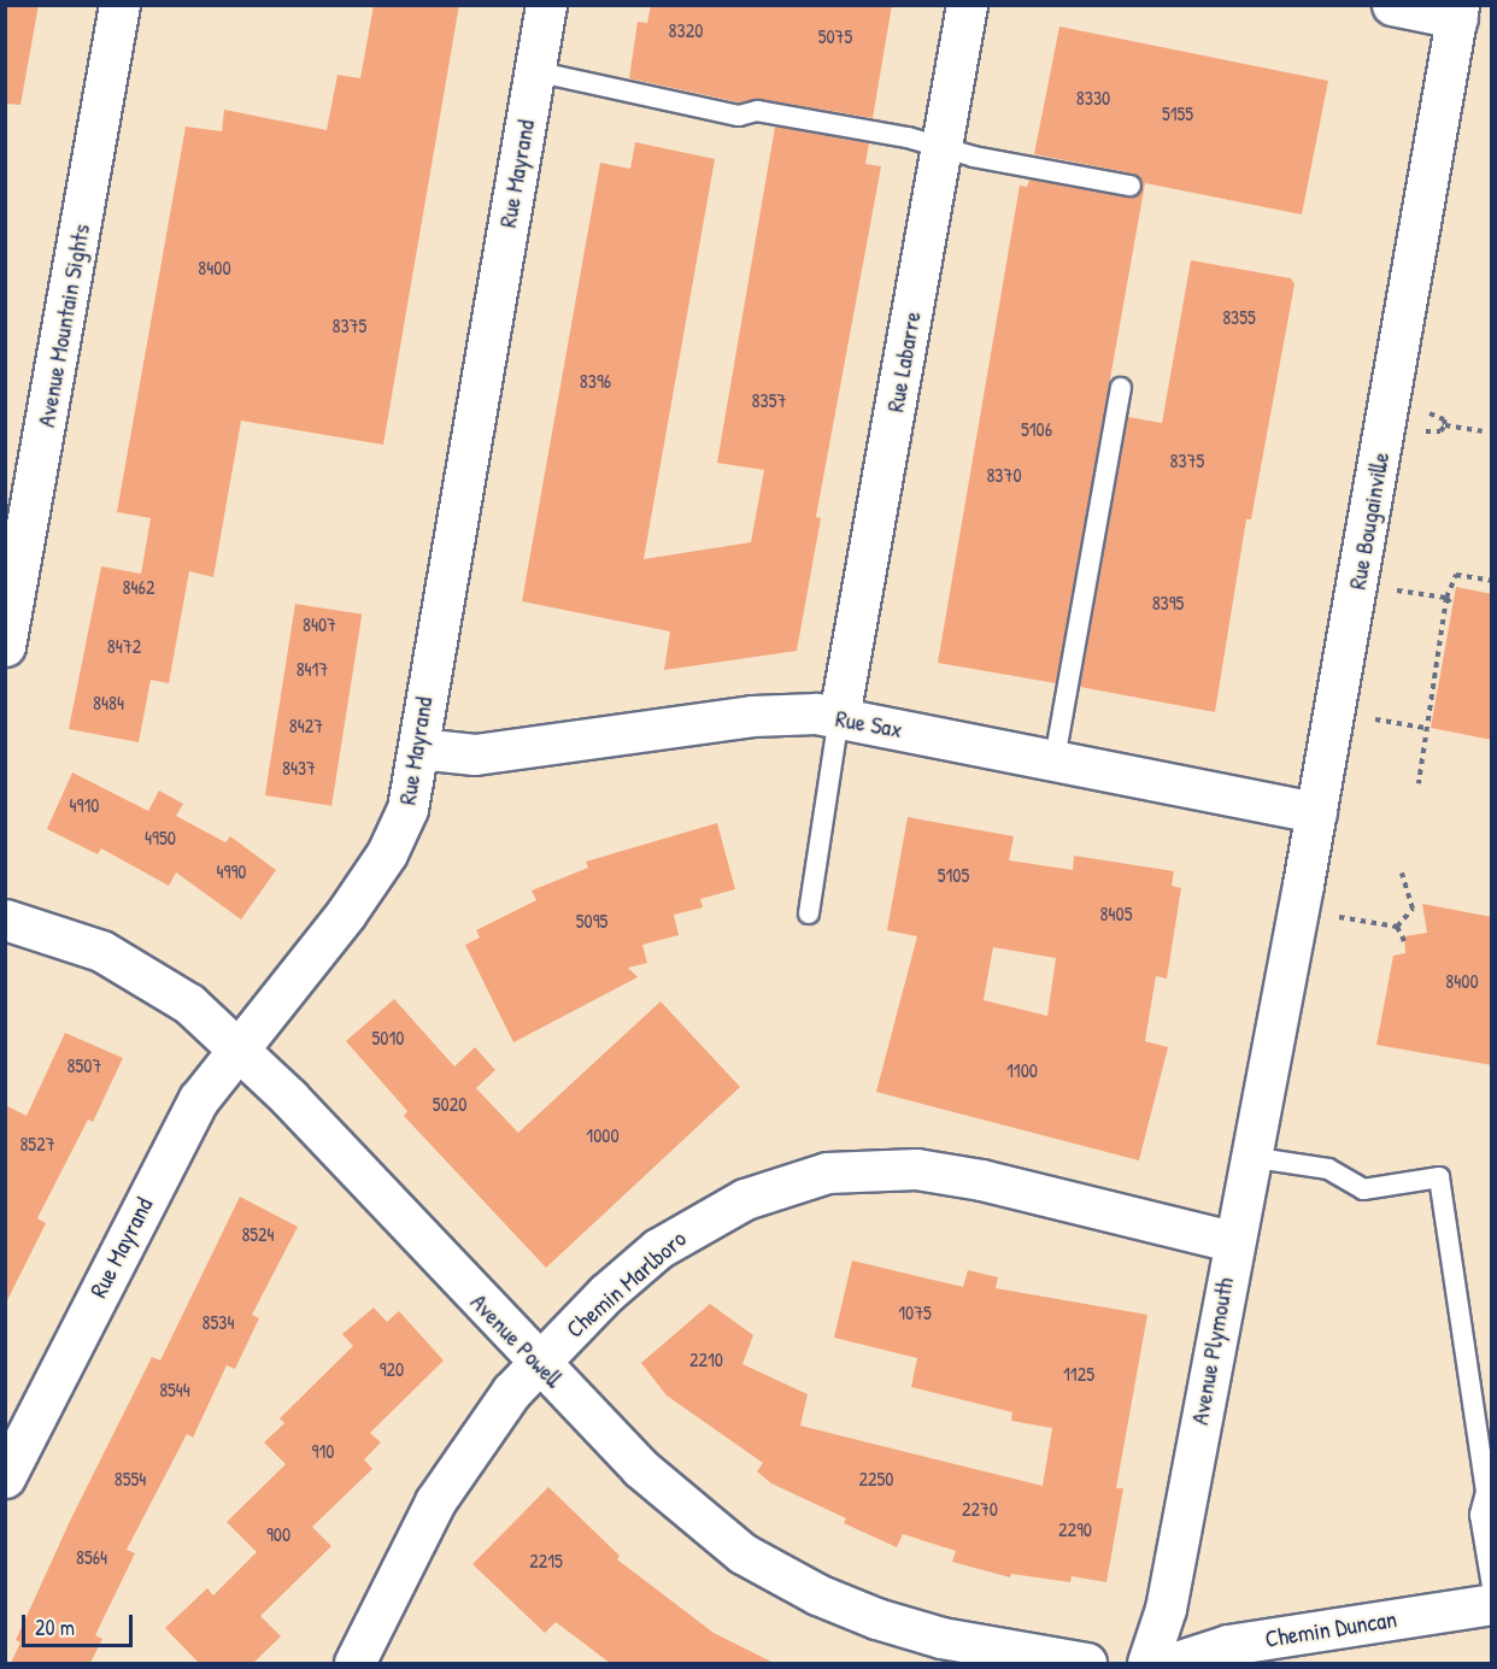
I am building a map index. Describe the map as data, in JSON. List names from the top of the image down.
{
  "streets": {
    "street": [
      "Rue Mayrand",
      "Avenue Mountain Sights",
      "Rue Labarre",
      "Rue Bougainville",
      "Rue Sax",
      "Chemin Marlboro",
      "Avenue Powell",
      "Avenue Plymouth",
      "Chemin Duncan"
    ]
  },
  "crossings": [
    ["Rue Mayrand", "Rue Sax"],
    ["Rue Mayrand", "Avenue Powell"],
    ["Rue Labarre", "Rue Sax"],
    ["Rue Bougainville", "Rue Sax"],
    ["Rue Bougainville", "Avenue Plymouth"],
    ["Chemin Marlboro", "Avenue Powell"],
    ["Chemin Marlboro", "Avenue Plymouth"]
  ],
  "house_numbers": [
    "8320",
    "5075",
    "8330",
    "5155",
    "8400",
    "8355",
    "8375",
    "8396",
    "8357",
    "5106",
    "8375",
    "8370",
    "8462",
    "8395",
    "8407",
    "8472",
    "8417",
    "8484",
    "8427",
    "8437",
    "4910",
    "4950",
    "4990",
    "5105",
    "8405",
    "5095",
    "8400",
    "5010",
    "8507",
    "1100",
    "5020",
    "1000",
    "8527",
    "8524",
    "1075",
    "8534",
    "2210",
    "920",
    "1125",
    "8544",
    "910",
    "8554",
    "2250",
    "2270",
    "2290",
    "900",
    "8564",
    "2215"
  ],
  "scale_bar": "20 m"
}
